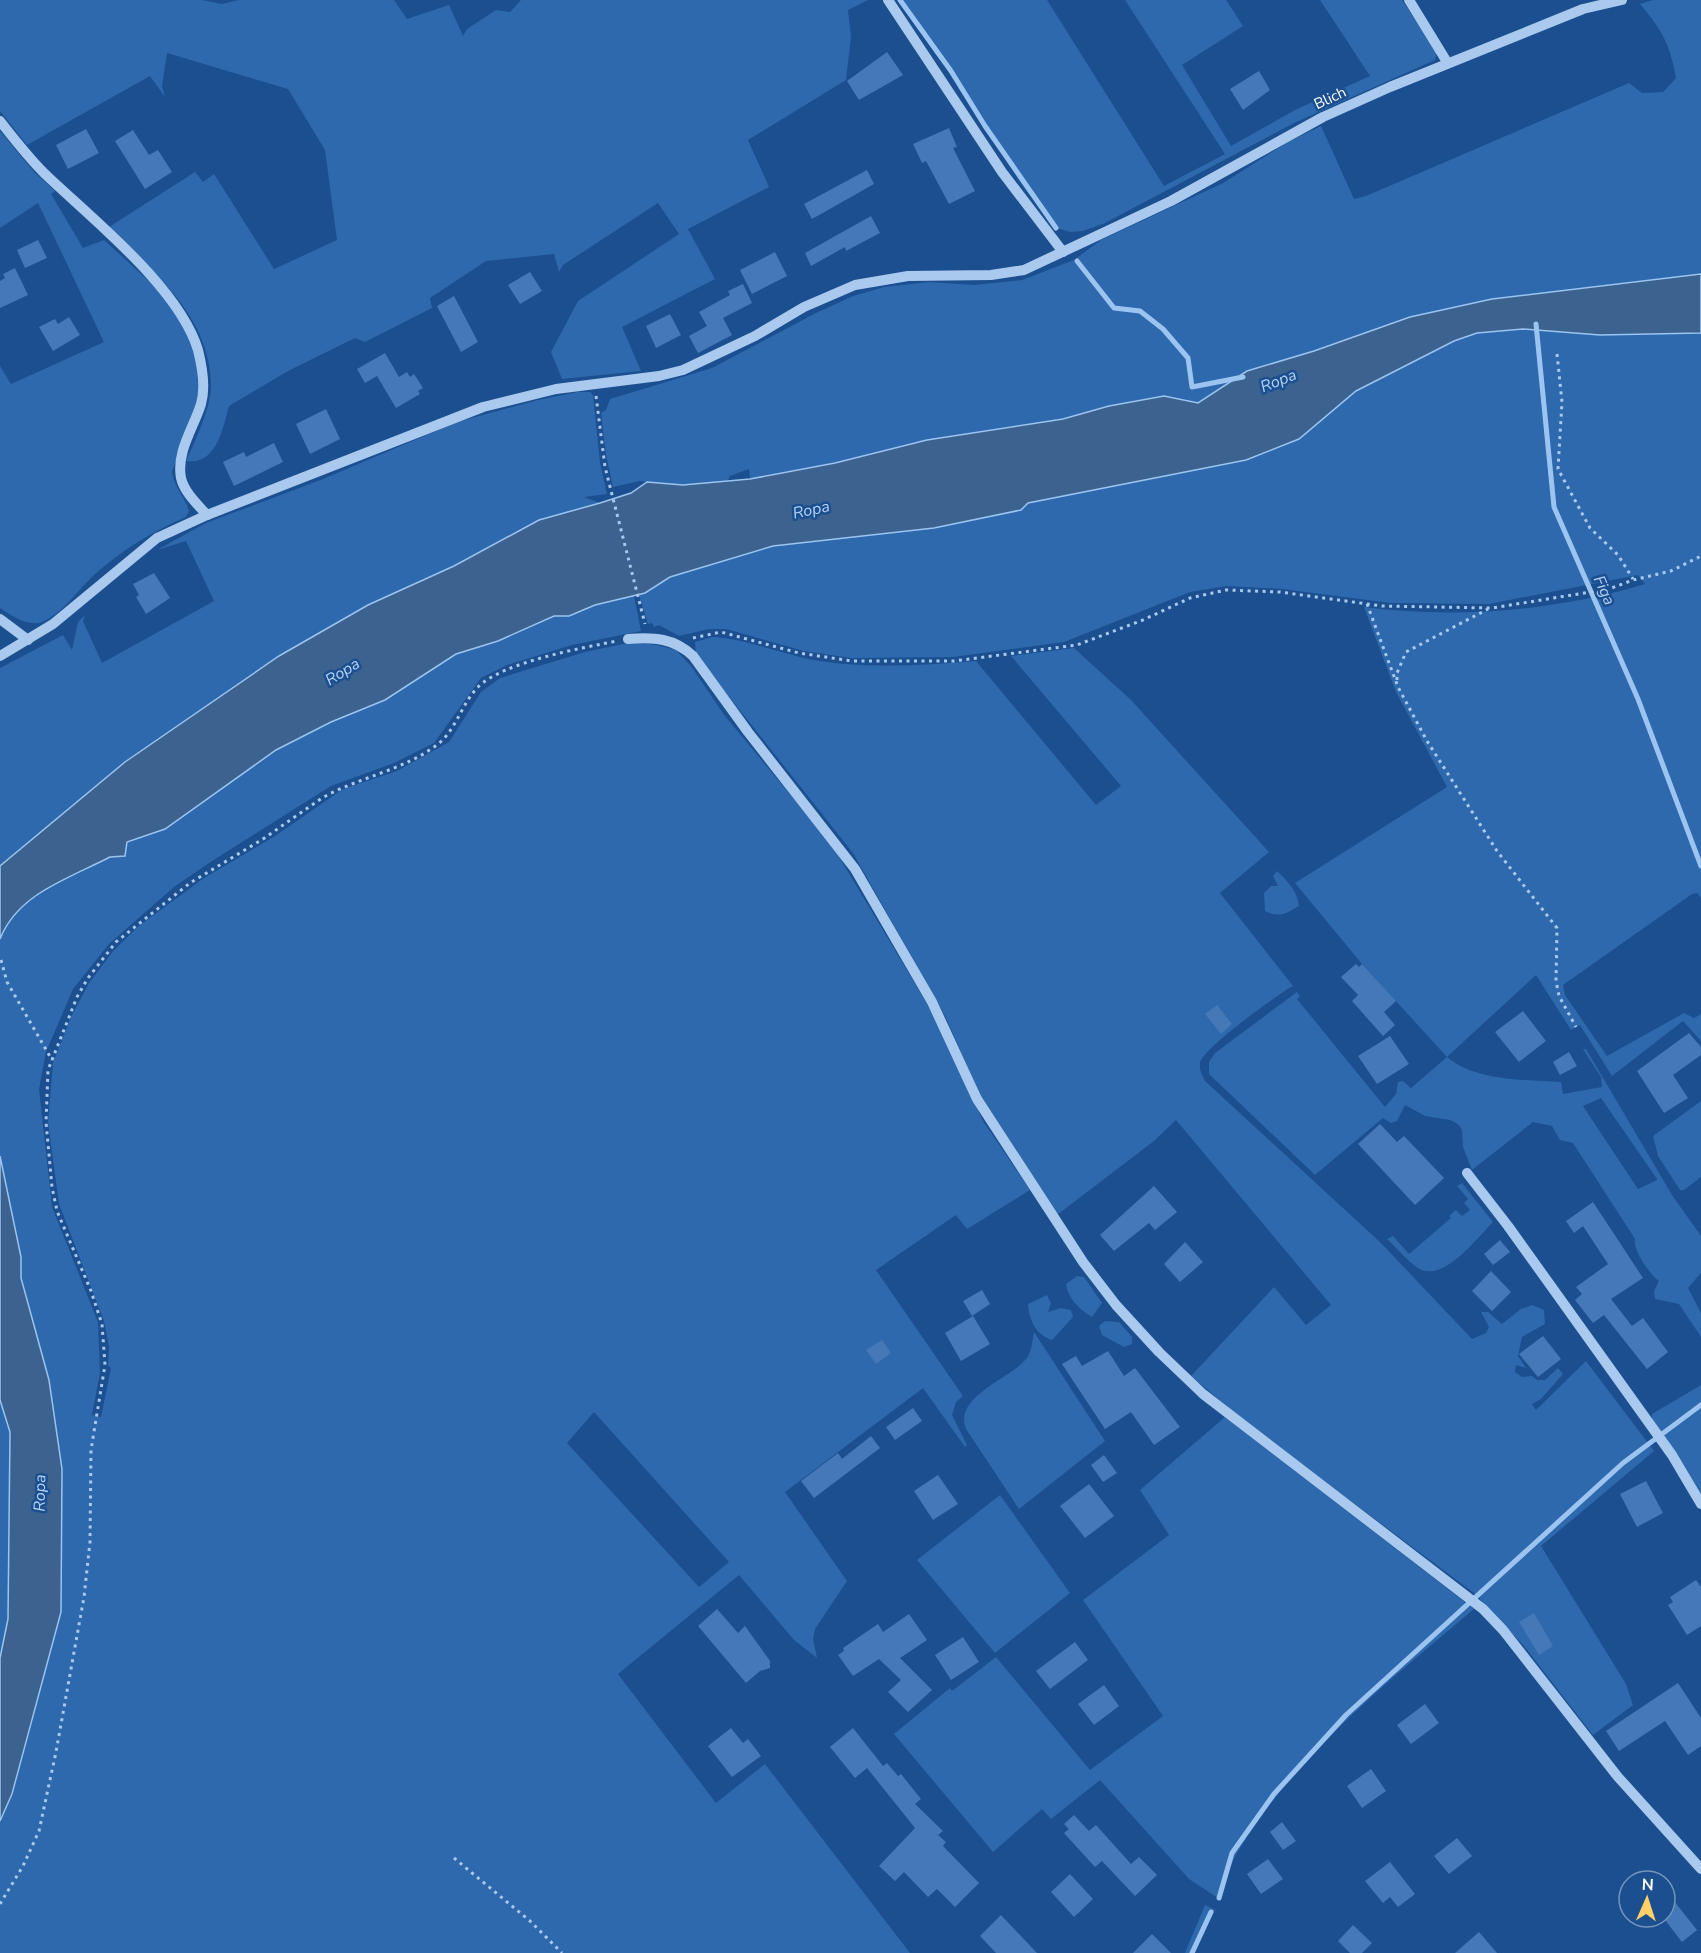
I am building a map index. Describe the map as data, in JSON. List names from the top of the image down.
{
  "streets": {
    "street": ["Blich"]
  },
  "water": ["Ropa", "Figa"],
  "north": "top"
}
